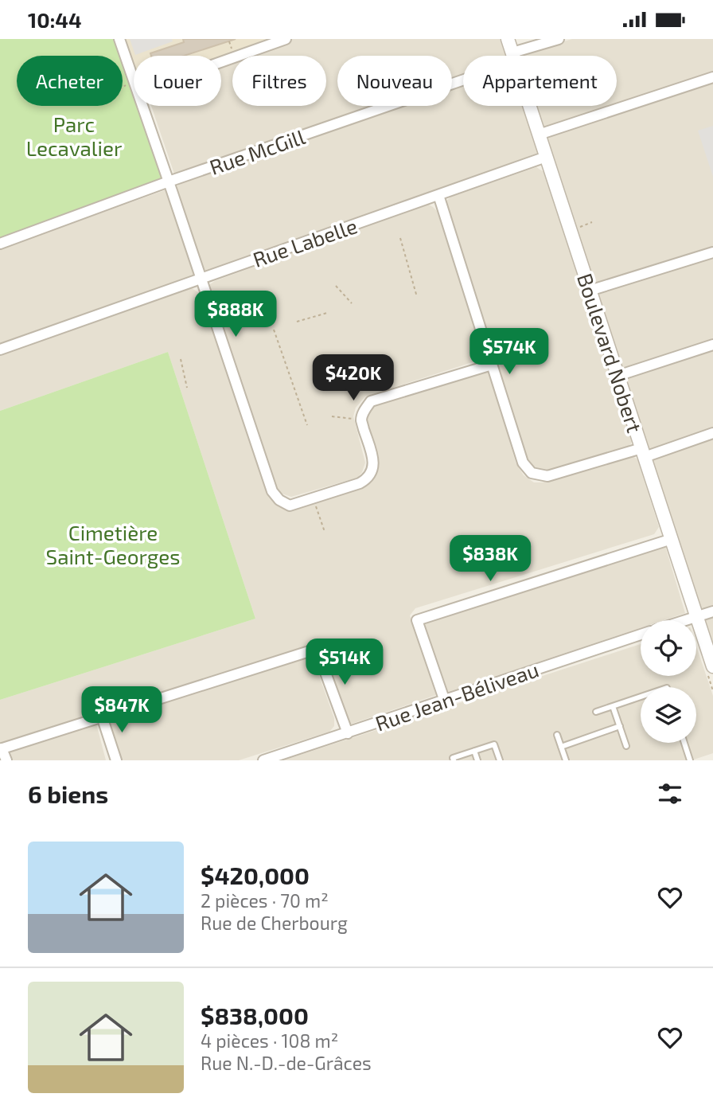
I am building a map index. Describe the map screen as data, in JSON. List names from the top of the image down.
{
  "streets": {
    "street": [
      "Rue McGill",
      "Rue Labelle",
      "Boulevard Nobert",
      "Rue Jean-Béliveau"
    ]
  },
  "crossings": [
    ["Rue Labelle", "Boulevard Nobert"]
  ],
  "parks": ["Parc Lecavalier", "Cimetière Saint-Georges"],
  "page": {
    "status": "10:44",
    "chip": [
      "Acheter",
      "Louer",
      "Filtres",
      "Nouveau",
      "Appartement"
    ],
    "price": [
      "$888K",
      "$574K",
      "$420K",
      "$838K",
      "$514K",
      "$847K"
    ],
    "heading": "6 biens",
    "list": [
      {
        "name": "$420,000",
        "note": "2 pièces · 70 m² · Rue de Cherbourg"
      },
      {
        "name": "$838,000",
        "note": "4 pièces · 108 m² · Rue N.-D.-de-Grâces"
      }
    ]
  }
}
